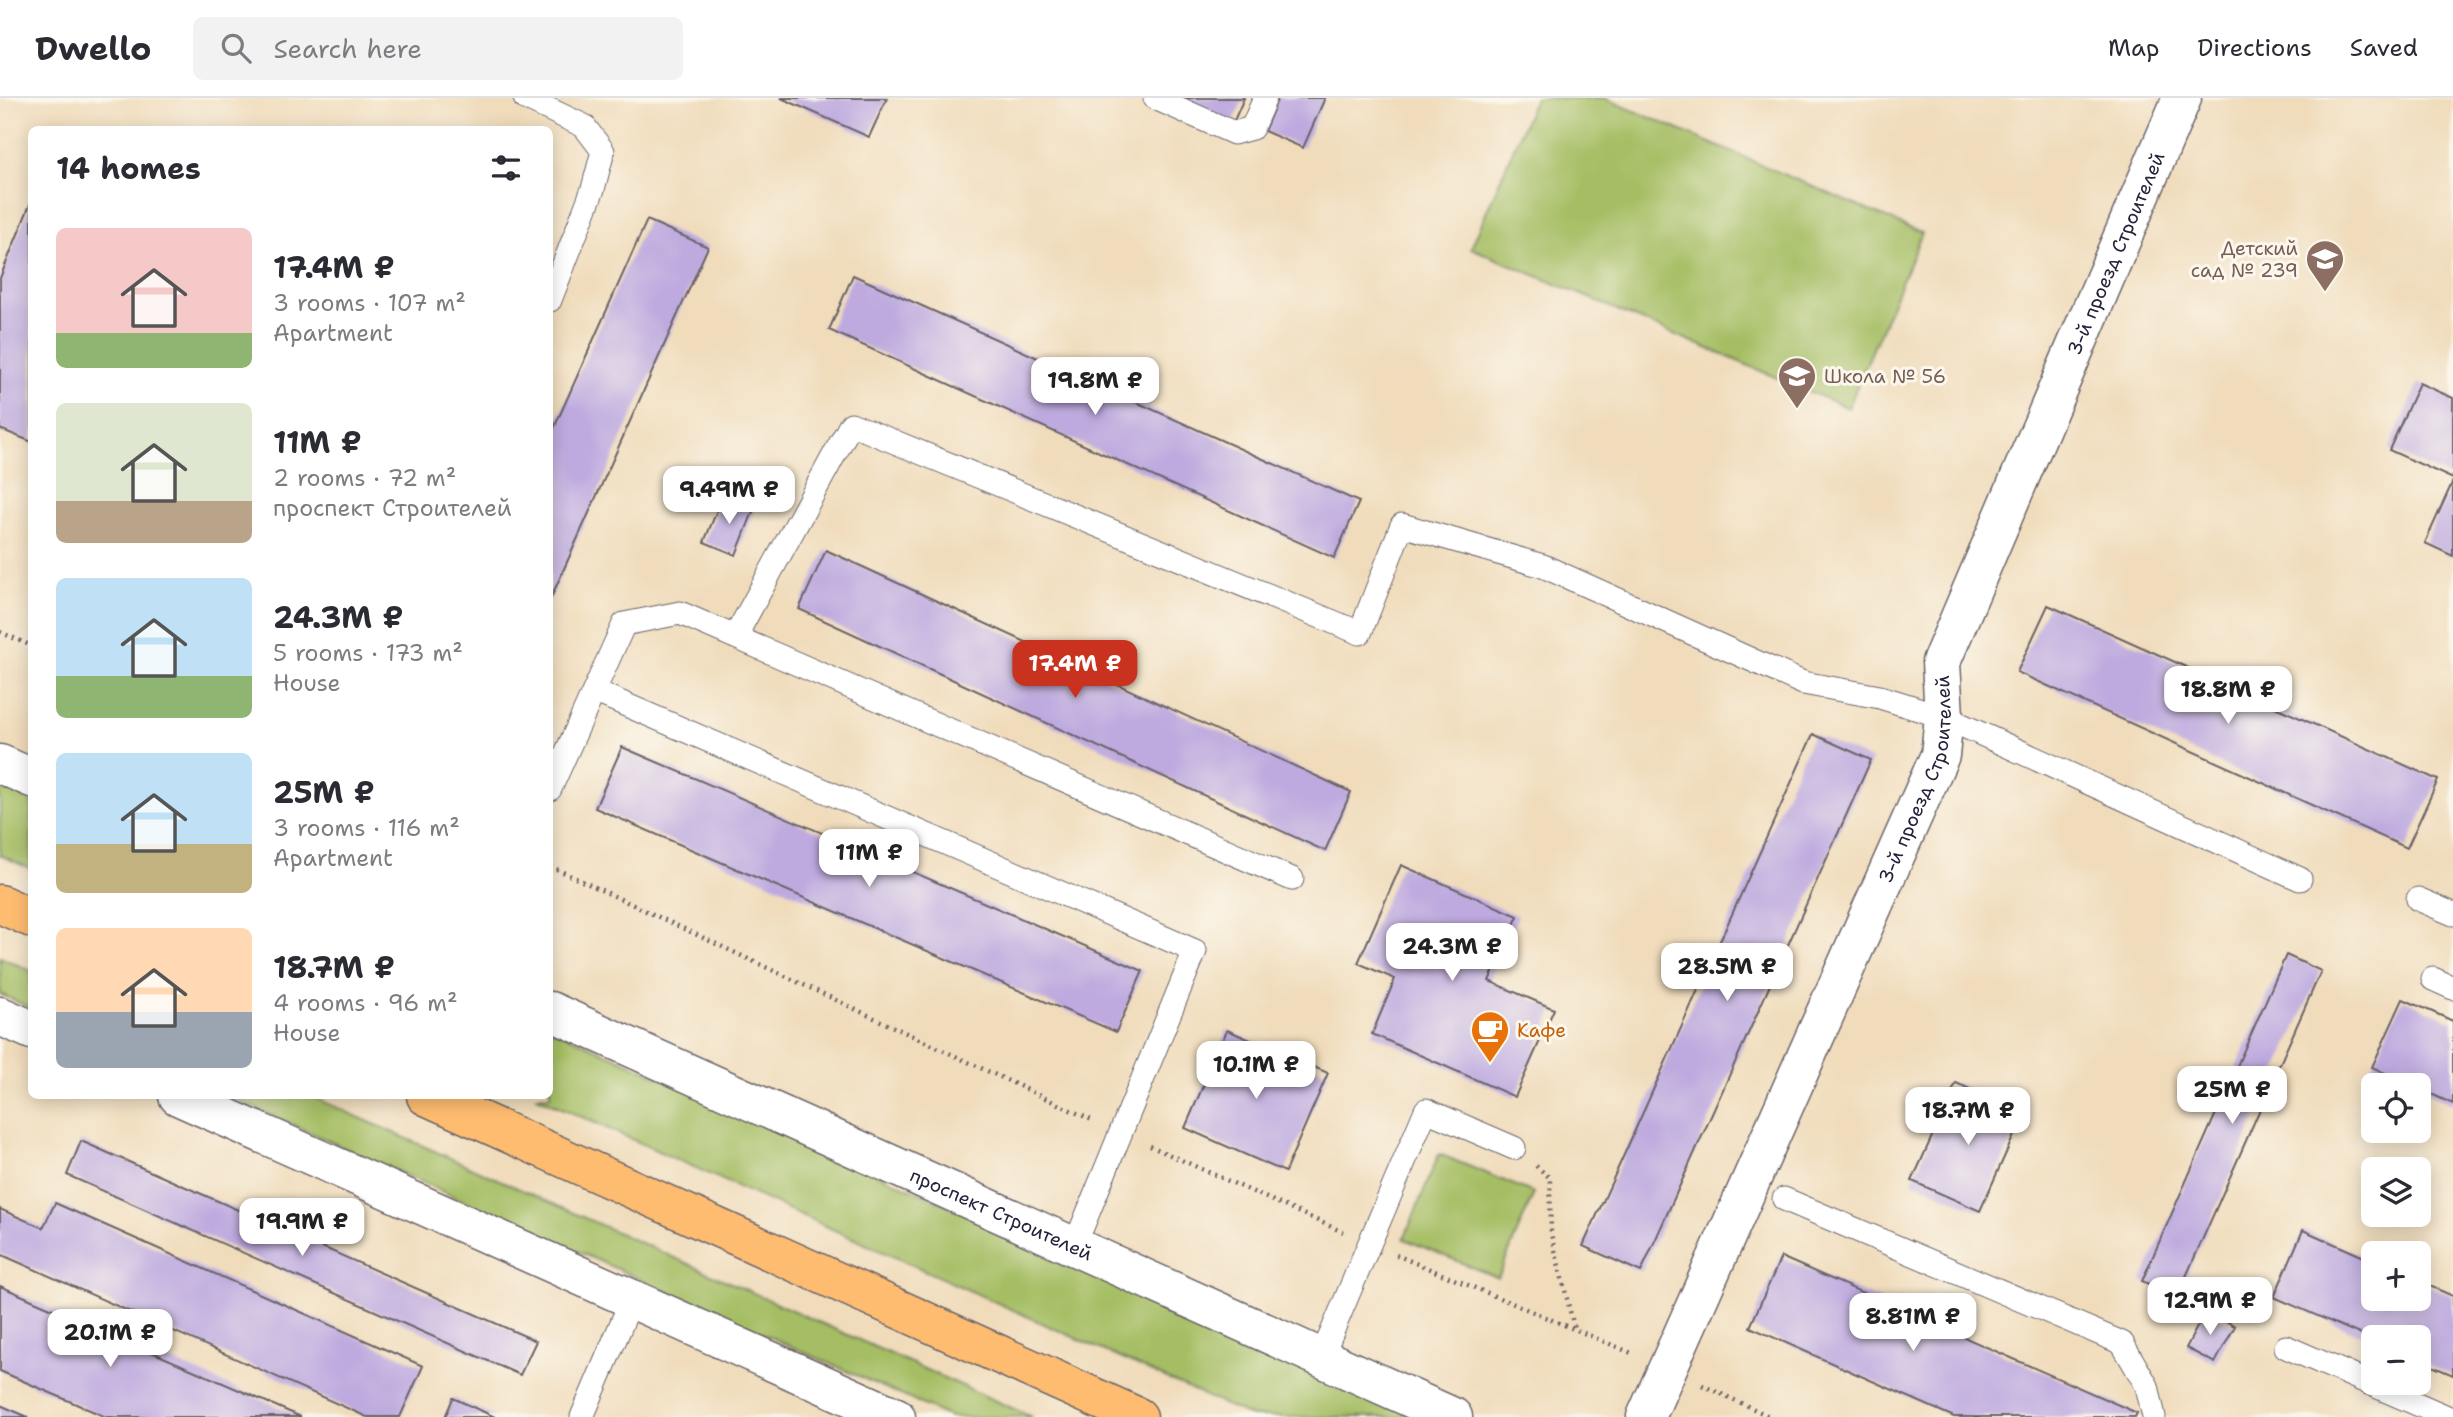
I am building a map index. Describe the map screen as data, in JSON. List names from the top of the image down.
{
  "streets": {
    "street": ["3-й проезд Строителей", "проспект Строителей"]
  },
  "places": {
    "school or university": ["Детский сад № 239", "Школа № 56"],
    "cafe": ["Кафе"]
  },
  "page": {
    "header": "Dwello",
    "search": "Search here",
    "nav": ["Map", "Directions", "Saved"],
    "heading": "14 homes",
    "list": [
      {
        "name": "17.4M ₽",
        "note": "3 rooms · 107 m² · Apartment"
      },
      {
        "name": "11M ₽",
        "note": "2 rooms · 72 m² · проспект Строителей"
      },
      {
        "name": "24.3M ₽",
        "note": "5 rooms · 173 m² · House"
      },
      {
        "name": "25M ₽",
        "note": "3 rooms · 116 m² · Apartment"
      },
      {
        "name": "18.7M ₽",
        "note": "4 rooms · 96 m² · House"
      }
    ],
    "price": [
      "19.8M ₽",
      "9.49M ₽",
      "17.4M ₽",
      "18.8M ₽",
      "11M ₽",
      "24.3M ₽",
      "28.5M ₽",
      "10.1M ₽",
      "25M ₽",
      "18.7M ₽",
      "19.9M ₽",
      "12.9M ₽",
      "8.81M ₽",
      "20.1M ₽"
    ],
    "map_buttons": ["+", "−"]
  }
}
